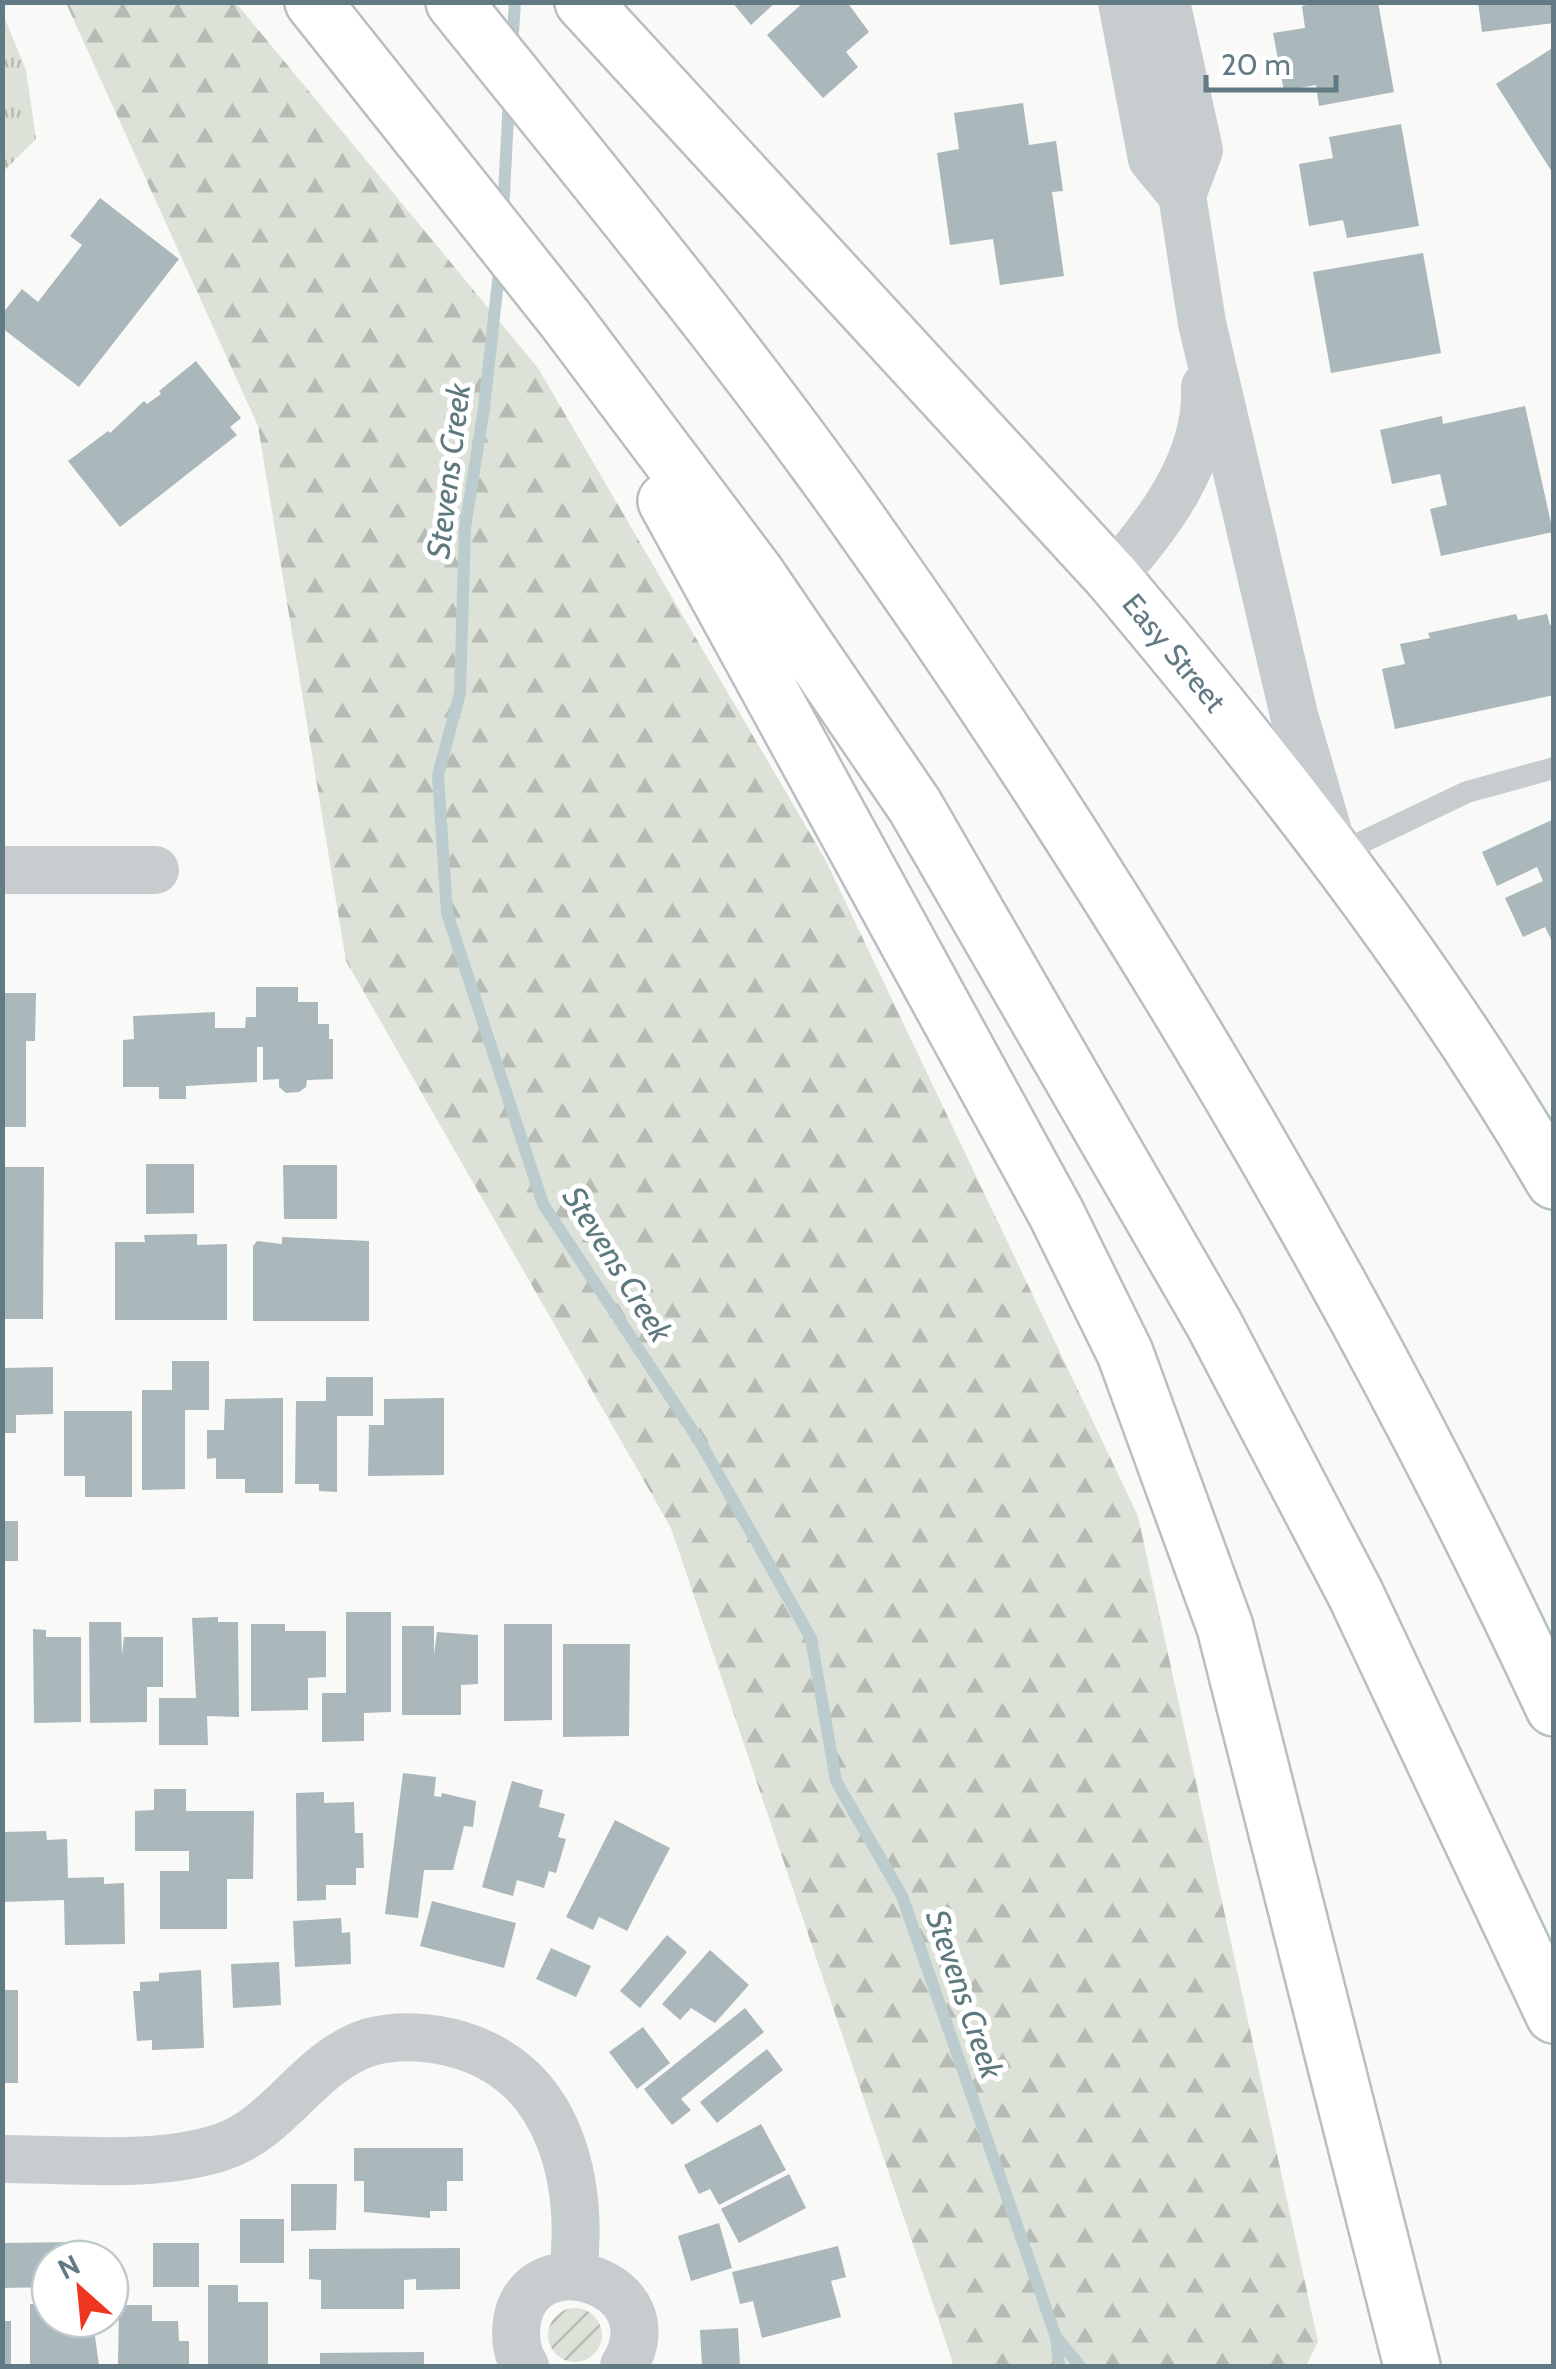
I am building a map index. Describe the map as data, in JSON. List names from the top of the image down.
{
  "streets": {
    "main road": ["Easy Street"]
  },
  "water": ["Stevens Creek"],
  "scale_bar": "20 m",
  "north": "top left"
}
